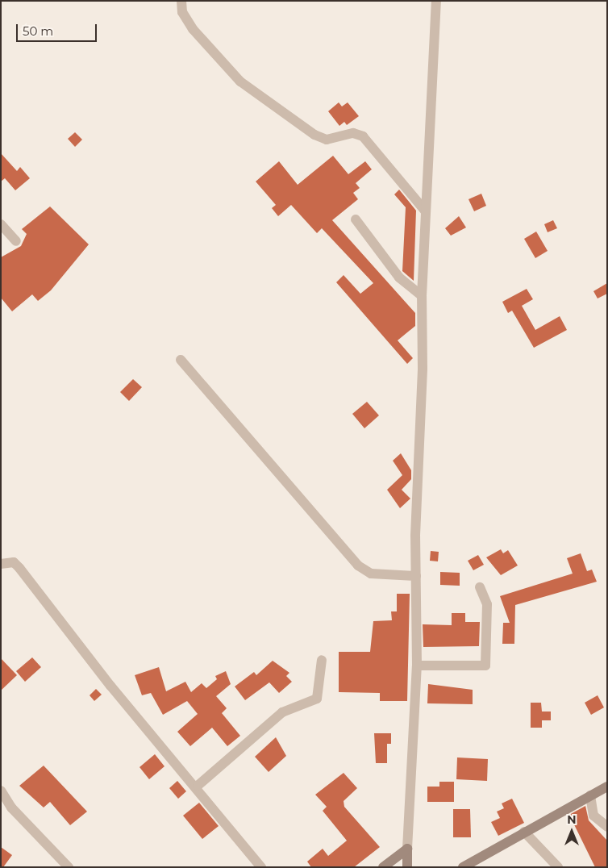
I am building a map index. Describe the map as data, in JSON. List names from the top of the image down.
{
  "scale_bar": "50 m",
  "north": "top"
}
